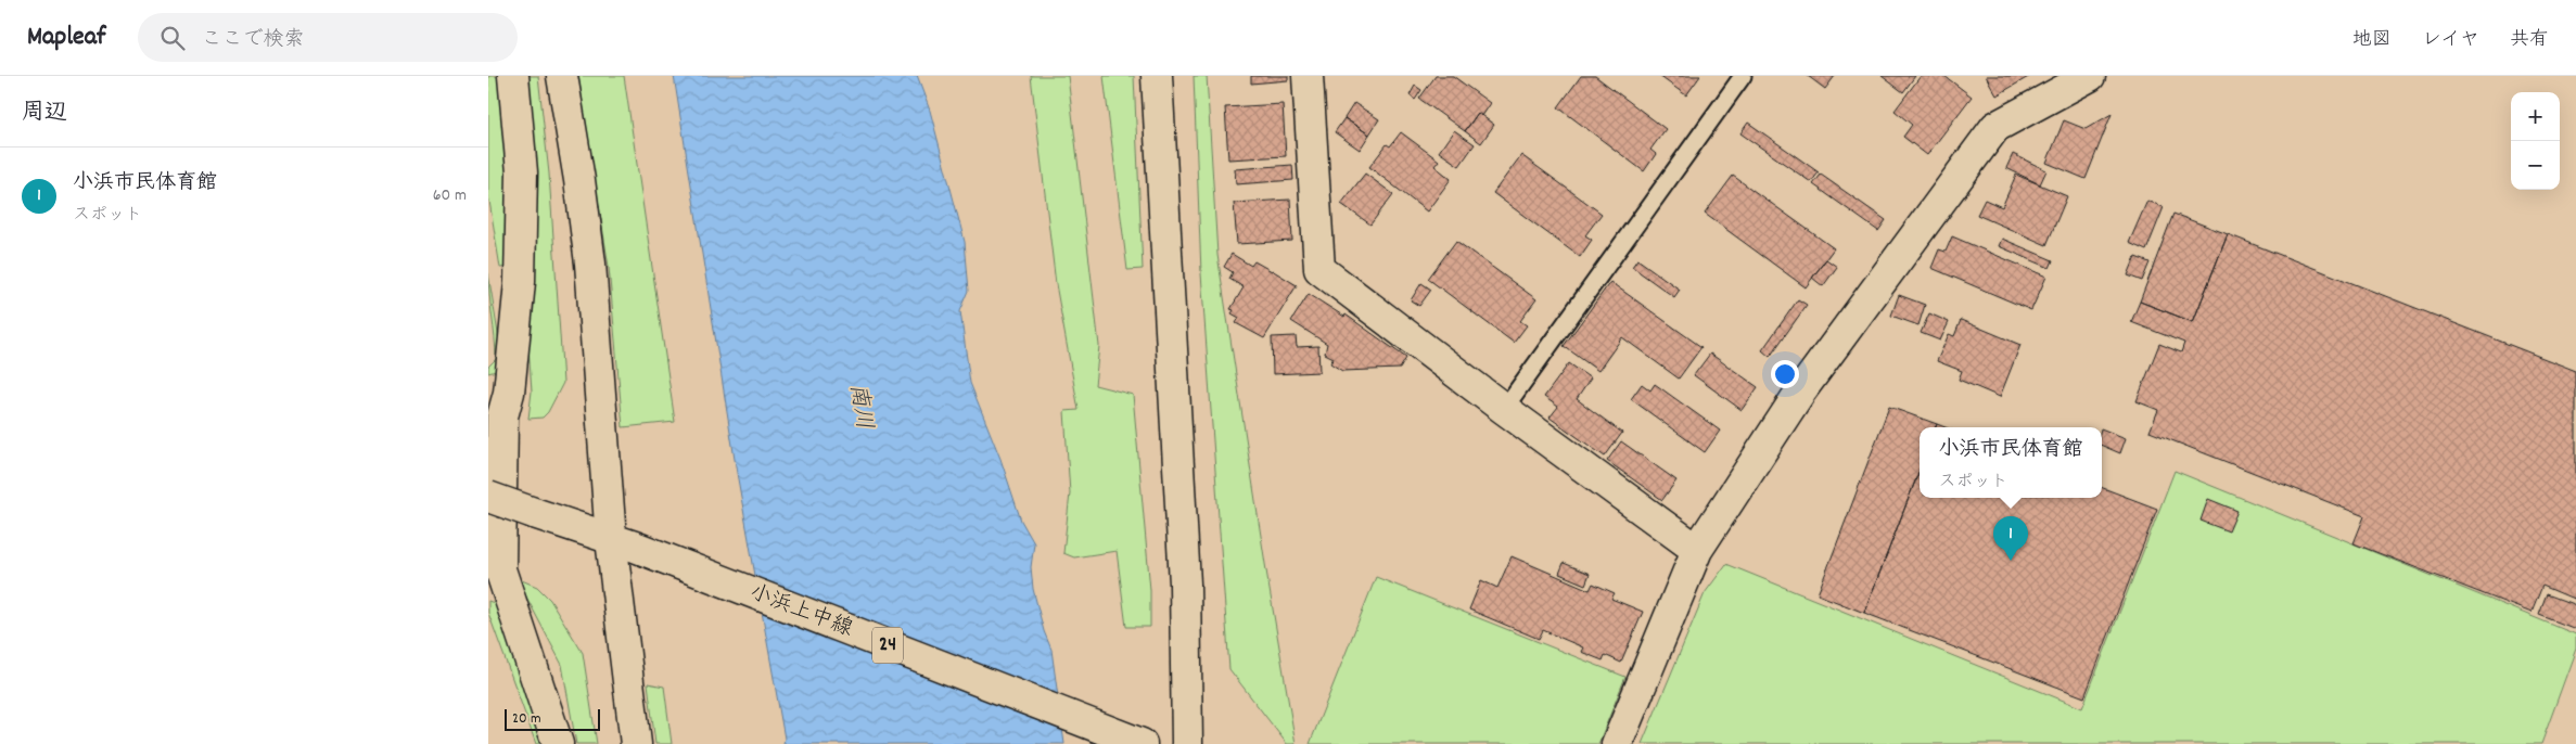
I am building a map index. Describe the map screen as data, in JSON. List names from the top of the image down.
{
  "streets": {
    "street": ["小浜上中線", "24"]
  },
  "water": ["南川"],
  "scale_bar": "20 m",
  "page": {
    "header": "Mapleaf",
    "search": "ここで検索",
    "nav": ["地図", "レイヤ", "共有"],
    "heading": "周辺",
    "map_buttons": ["+", "−"],
    "list": [
      {
        "mark": "1",
        "name": "小浜市民体育館",
        "note": "スポット",
        "value": "60 m"
      }
    ],
    "popup": ["小浜市民体育館", "スポット"],
    "pins": "1",
    "scale": "20 m"
  }
}
